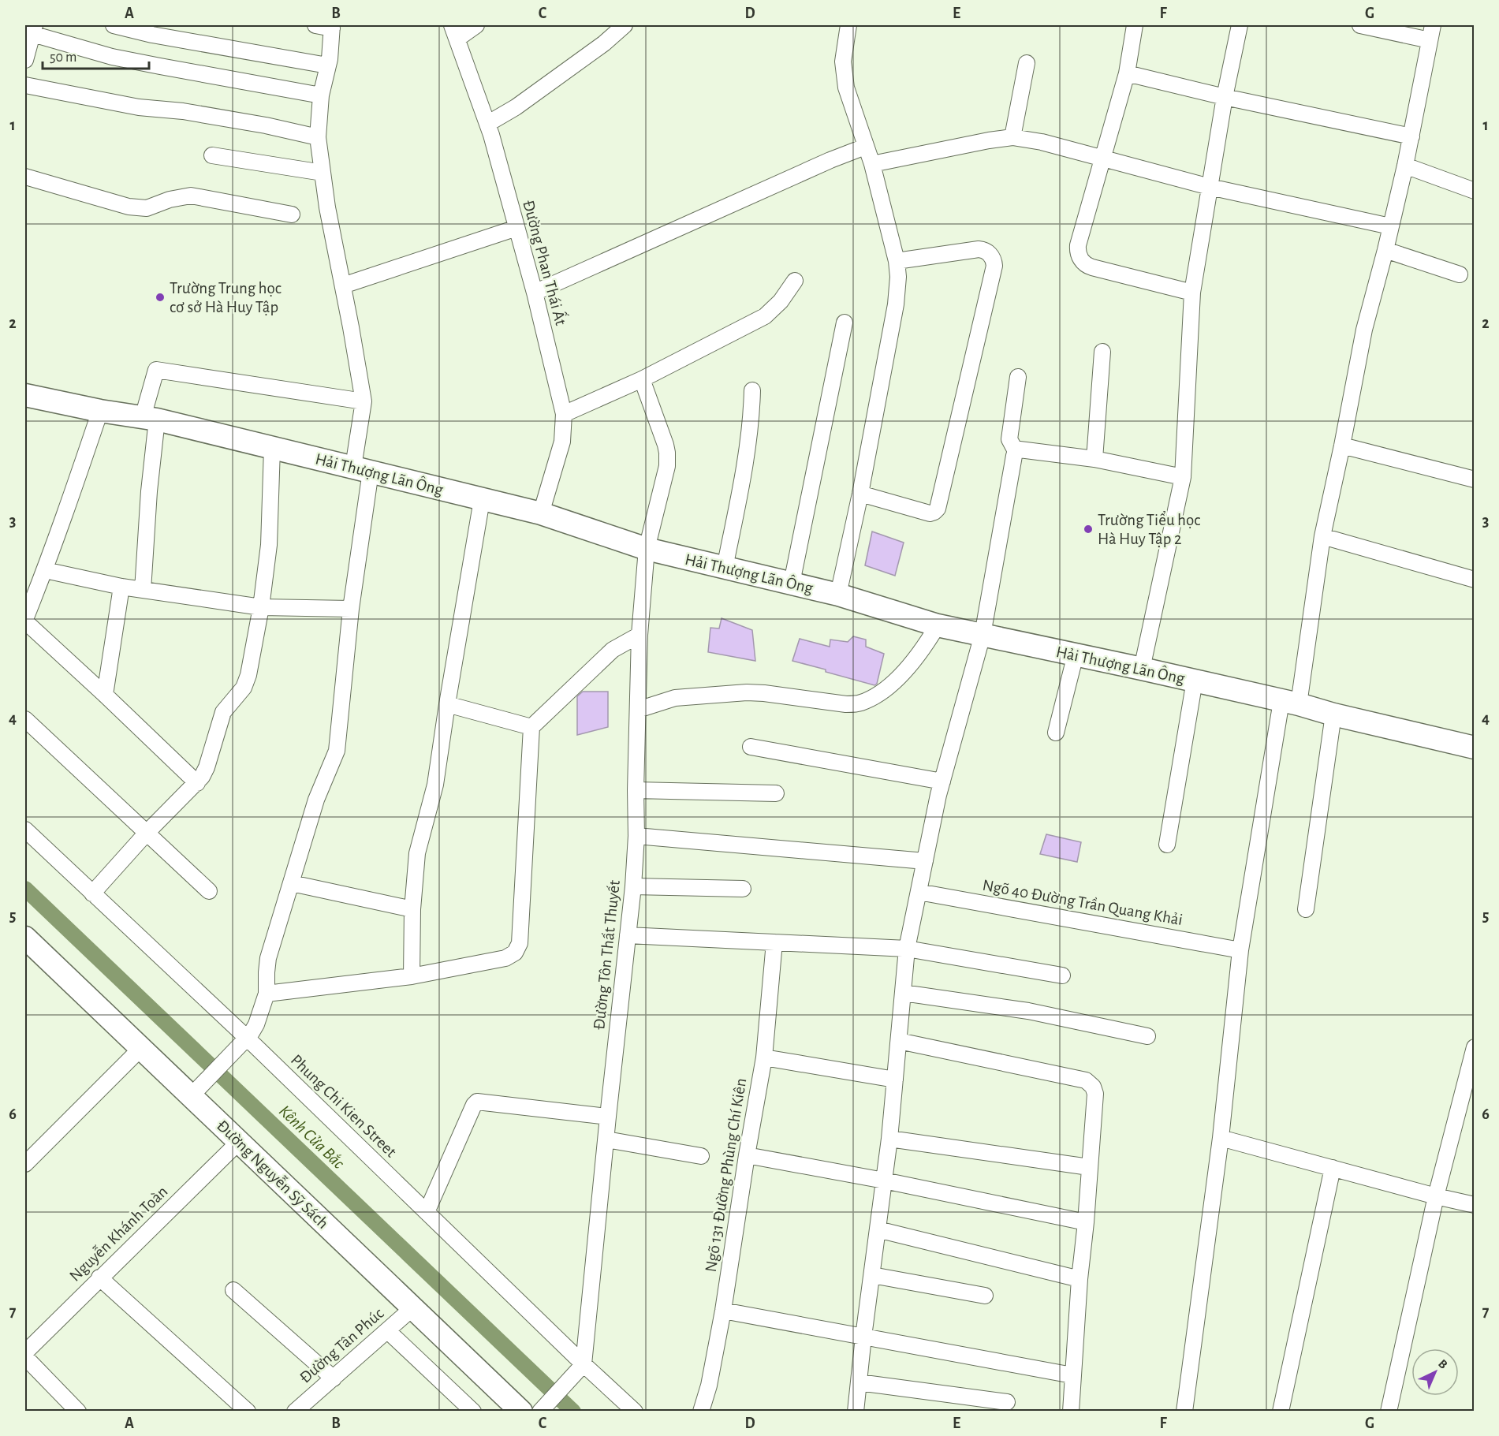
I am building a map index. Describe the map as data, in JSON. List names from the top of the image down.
{
  "streets": {
    "street": [
      "Đường Phan Thái Ất",
      "Hải Thượng Lãn Ông",
      "Ngõ 40 Đường Trần Quang Khải",
      "Đường Tôn Thất Thuyết",
      "Phung Chi Kien Street",
      "Đường Nguyễn Sỹ Sách",
      "Ngõ 131 Đường Phùng Chí Kiên",
      "Nguyễn Khánh Toàn",
      "Đường Tân Phúc"
    ]
  },
  "crossings": [
    ["Đường Phan Thái Ất", "Hải Thượng Lãn Ông"],
    ["Hải Thượng Lãn Ông", "Đường Tôn Thất Thuyết"],
    ["Đường Tôn Thất Thuyết", "Phung Chi Kien Street"],
    ["Đường Nguyễn Sỹ Sách", "Nguyễn Khánh Toàn"],
    ["Đường Nguyễn Sỹ Sách", "Đường Tân Phúc"]
  ],
  "water": ["Kênh Cửa Bắc"],
  "places": ["Trường Trung học cơ sở Hà Huy Tập", "Trường Tiểu học Hà Huy Tập 2"],
  "scale_bar": "50 m",
  "north": "top right",
  "grid": {
    "columns": [
      "A",
      "B",
      "C",
      "D",
      "E",
      "F",
      "G"
    ],
    "rows": [
      "1",
      "2",
      "3",
      "4",
      "5",
      "6",
      "7"
    ]
  }
}
